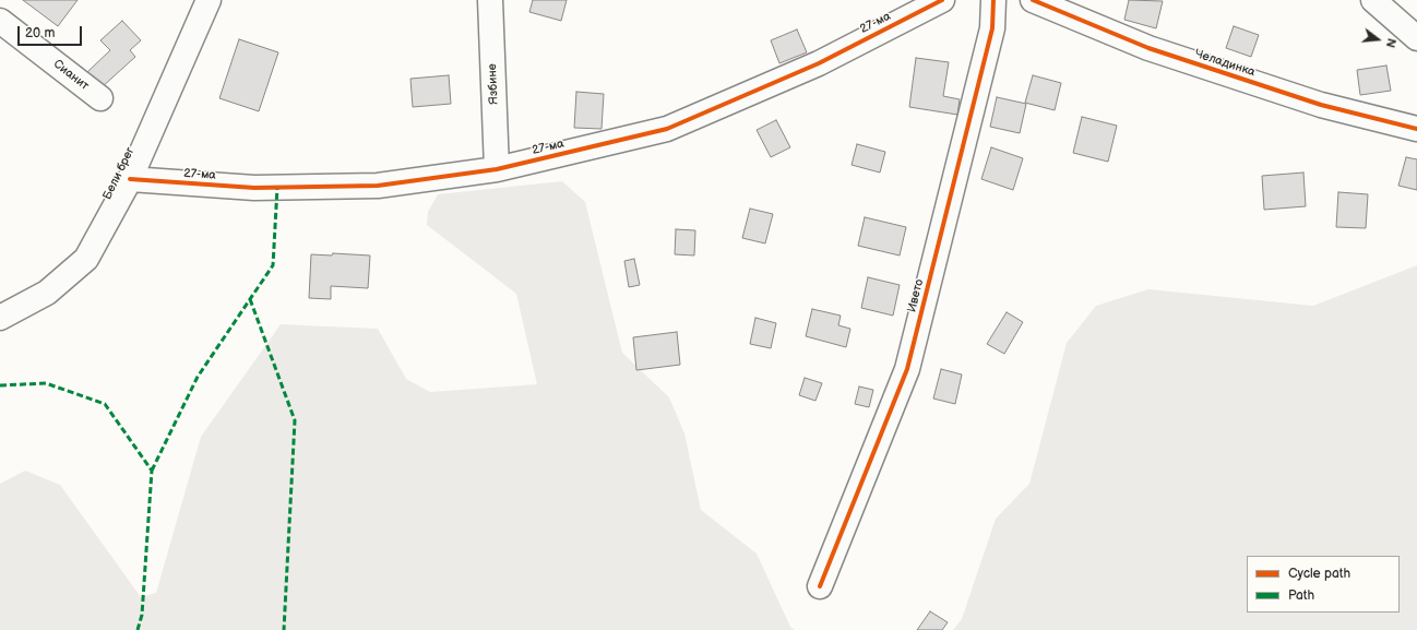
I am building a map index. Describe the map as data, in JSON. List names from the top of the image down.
{
  "streets": {
    "street": [
      "27-ма",
      "Челадинка",
      "Сианит",
      "Язбине",
      "Бели брег",
      "Ивето"
    ]
  },
  "crossings": [
    ["27-ма", "Язбине"],
    ["27-ма", "Бели брег"]
  ],
  "legend": ["Cycle path", "Path"],
  "scale_bar": "20 m",
  "north": "right"
}
